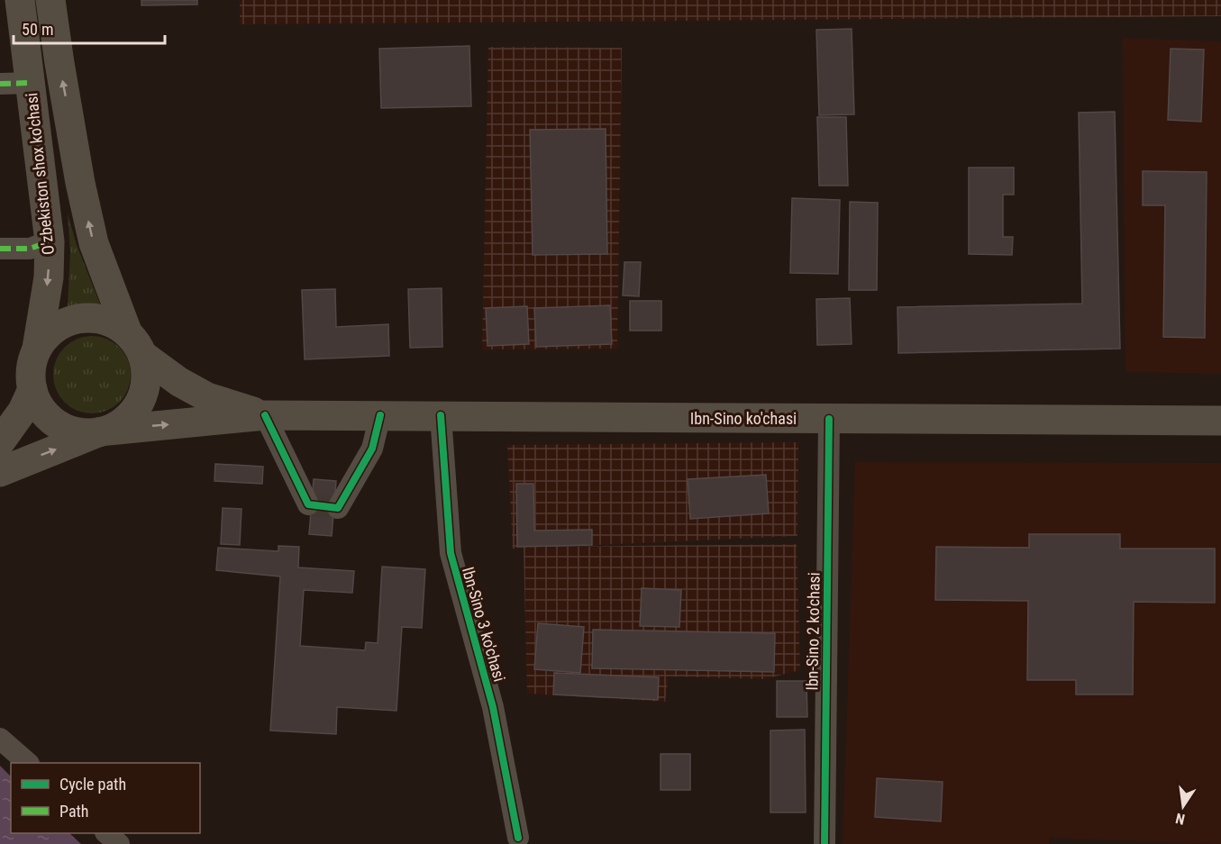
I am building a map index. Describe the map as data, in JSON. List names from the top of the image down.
{
  "streets": {
    "main road": ["O'zbekiston shox ko'chasi", "Ibn-Sino ko'chasi"],
    "street": ["Ibn-Sino 3 ko'chasi", "Ibn-Sino 2 ko'chasi"]
  },
  "crossings": [
    ["Ibn-Sino ko'chasi", "Ibn-Sino 3 ko'chasi"],
    ["Ibn-Sino ko'chasi", "Ibn-Sino 2 ko'chasi"]
  ],
  "legend": ["Cycle path", "Path"],
  "scale_bar": "50 m",
  "north": "bottom"
}
